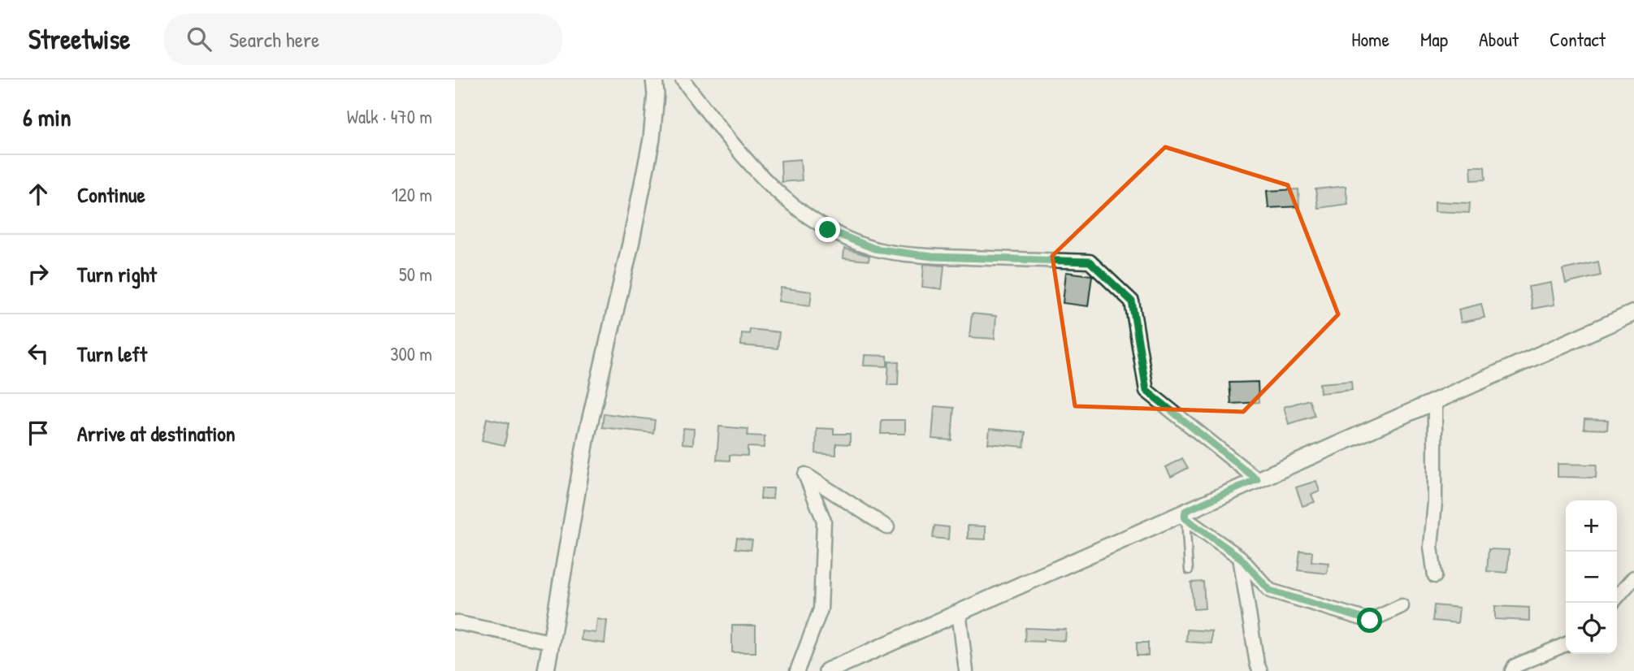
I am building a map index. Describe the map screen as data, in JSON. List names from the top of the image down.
{
  "page": {
    "header": "Streetwise",
    "search": "Search here",
    "nav": [
      "Home",
      "Map",
      "About",
      "Contact"
    ],
    "heading": ["6 min", "Walk · 470 m"],
    "list": [
      ["Continue", "120 m"],
      ["Turn right", "50 m"],
      ["Turn left", "300 m"],
      "Arrive at destination"
    ],
    "map_buttons": ["+", "−"]
  }
}
